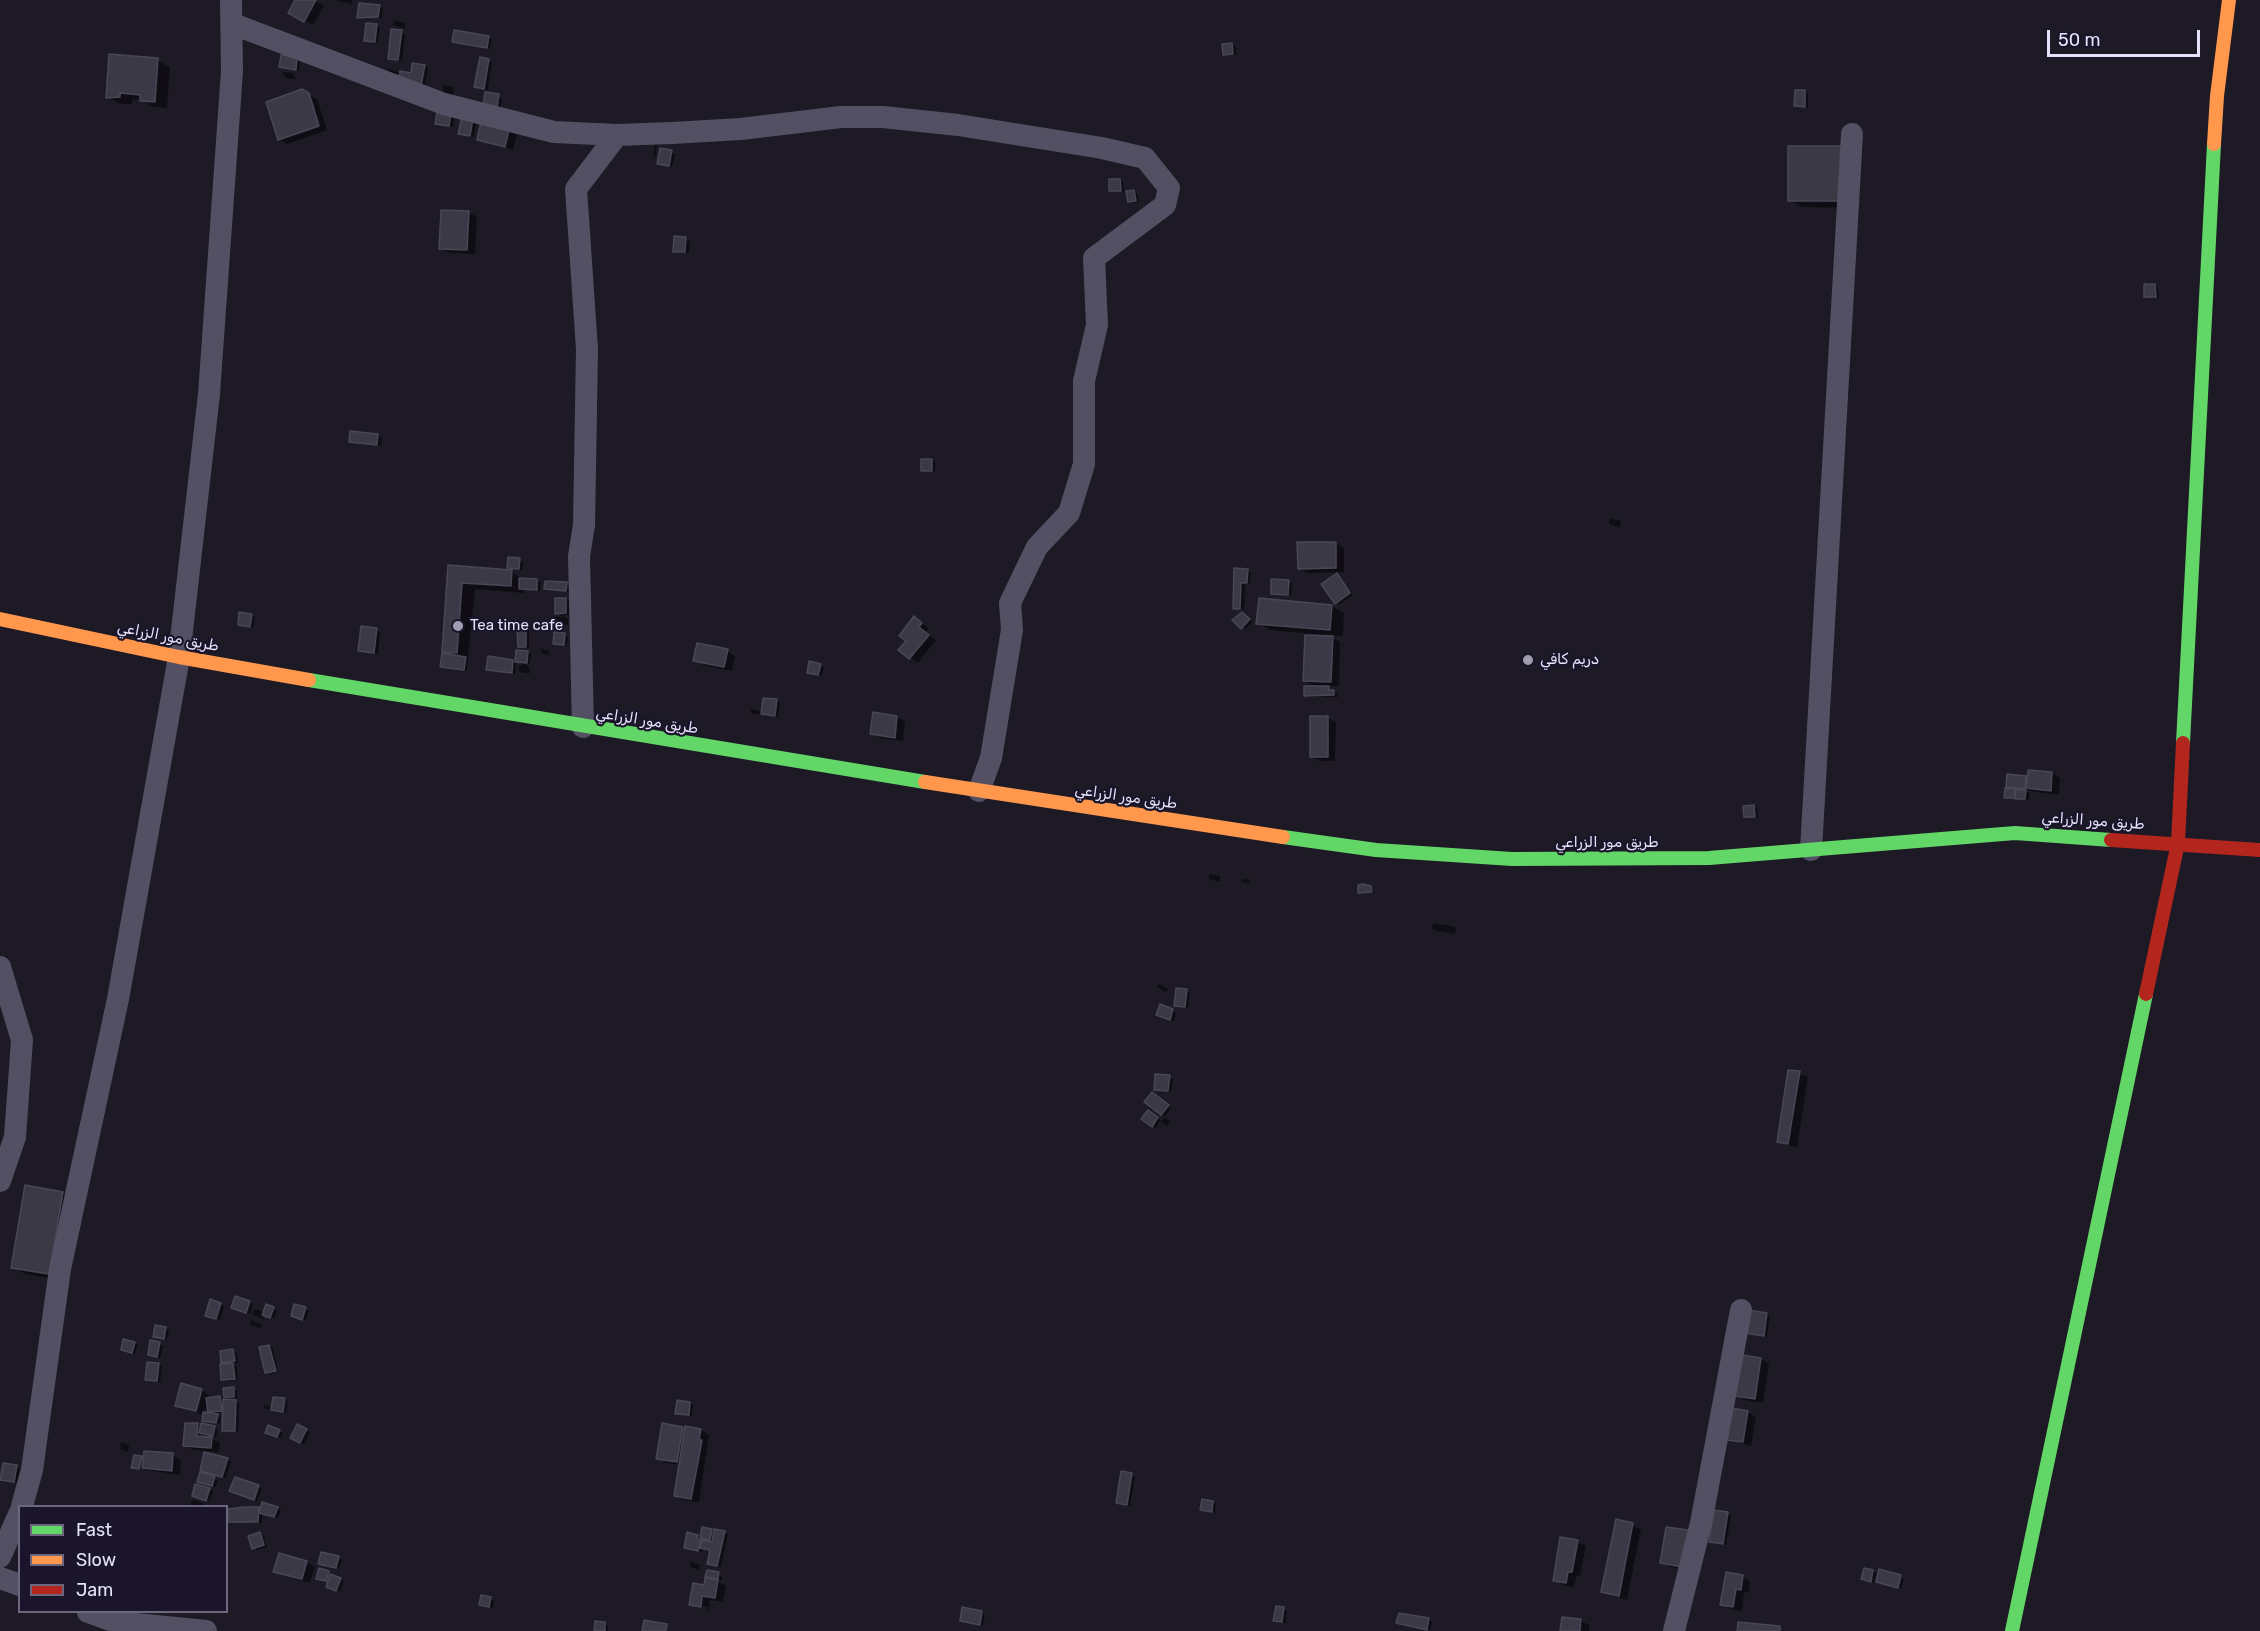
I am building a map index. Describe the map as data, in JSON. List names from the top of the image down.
{
  "streets": {
    "street": ["طريق مور الزراعي"]
  },
  "places": ["Tea time cafe", "دريم كافي"],
  "legend": ["Fast", "Slow", "Jam"],
  "scale_bar": "50 m"
}
